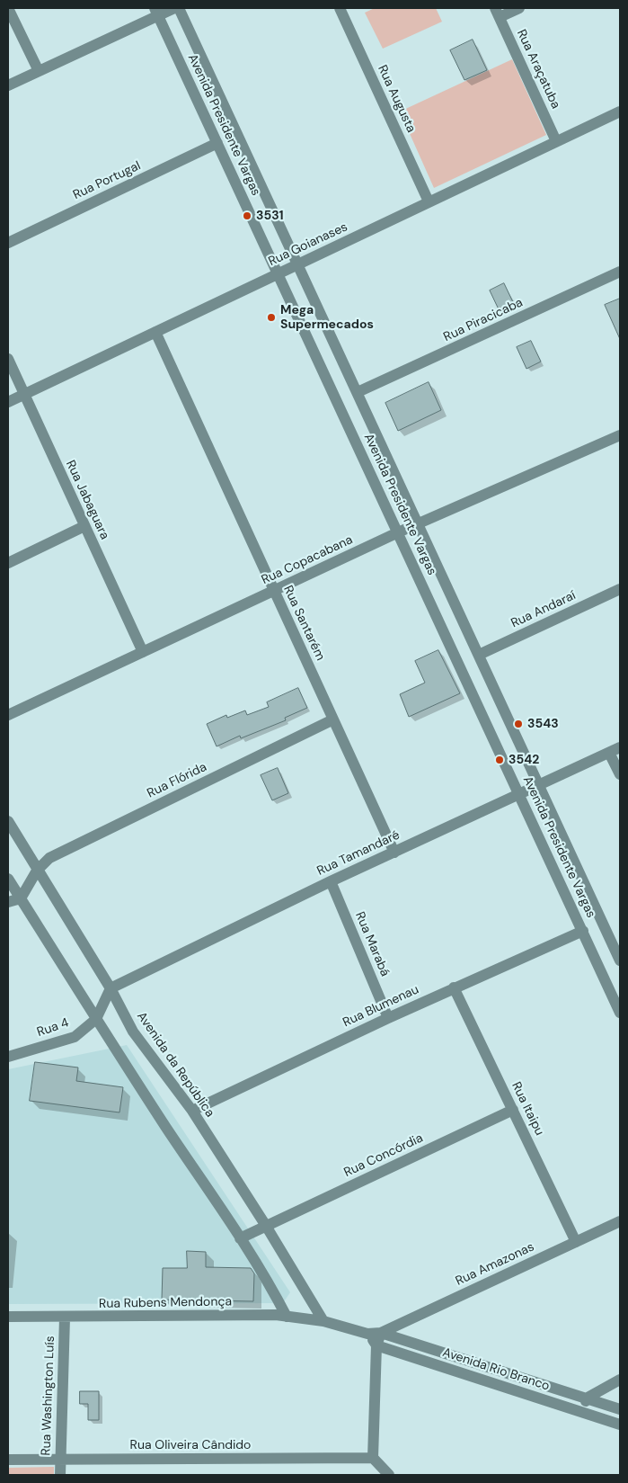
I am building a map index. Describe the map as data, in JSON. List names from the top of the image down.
{
  "streets": {
    "street": [
      "Rua Araçatuba",
      "Rua Augusta",
      "Avenida Presidente Vargas",
      "Rua Portugal",
      "Rua Goianases",
      "Rua Piracicaba",
      "Rua Jabaguara",
      "Rua Copacabana",
      "Rua Andaraí",
      "Rua Santarém",
      "Rua Flórida",
      "Rua Tamandaré",
      "Rua Marabá",
      "Rua Blumenau",
      "Rua 4",
      "Avenida da República",
      "Rua Itaipu",
      "Rua Concórdia",
      "Rua Amazonas",
      "Rua Rubens Mendonça",
      "Avenida Rio Branco",
      "Rua Washington Luís",
      "Rua Oliveira Cândido"
    ]
  },
  "crossings": [
    ["Rua Araçatuba", "Rua Goianases"],
    ["Rua Augusta", "Rua Goianases"],
    ["Avenida Presidente Vargas", "Rua Portugal"],
    ["Avenida Presidente Vargas", "Rua Goianases"],
    ["Avenida Presidente Vargas", "Rua Piracicaba"],
    ["Avenida Presidente Vargas", "Rua Copacabana"],
    ["Avenida Presidente Vargas", "Rua Andaraí"],
    ["Avenida Presidente Vargas", "Rua Tamandaré"],
    ["Avenida Presidente Vargas", "Rua Blumenau"],
    ["Rua Goianases", "Rua Jabaguara"],
    ["Rua Goianases", "Rua Santarém"],
    ["Rua Jabaguara", "Rua Copacabana"],
    ["Rua Copacabana", "Rua Santarém"],
    ["Rua Santarém", "Rua Flórida"],
    ["Rua Santarém", "Rua Tamandaré"],
    ["Rua Flórida", "Avenida da República"],
    ["Rua Tamandaré", "Rua Marabá"],
    ["Rua Tamandaré", "Rua 4"],
    ["Rua Tamandaré", "Avenida da República"],
    ["Rua Marabá", "Rua Blumenau"],
    ["Rua Blumenau", "Avenida da República"],
    ["Rua Blumenau", "Rua Itaipu"],
    ["Rua 4", "Avenida da República"],
    ["Avenida da República", "Rua Concórdia"],
    ["Avenida da República", "Rua Rubens Mendonça"],
    ["Avenida da República", "Avenida Rio Branco"],
    ["Rua Itaipu", "Rua Concórdia"],
    ["Rua Itaipu", "Rua Amazonas"],
    ["Rua Amazonas", "Avenida Rio Branco"],
    ["Rua Rubens Mendonça", "Avenida Rio Branco"],
    ["Rua Rubens Mendonça", "Rua Washington Luís"],
    ["Rua Washington Luís", "Rua Oliveira Cândido"]
  ],
  "places": [
    "3531",
    "Mega Supermecados",
    "3543",
    "3542"
  ]
}
